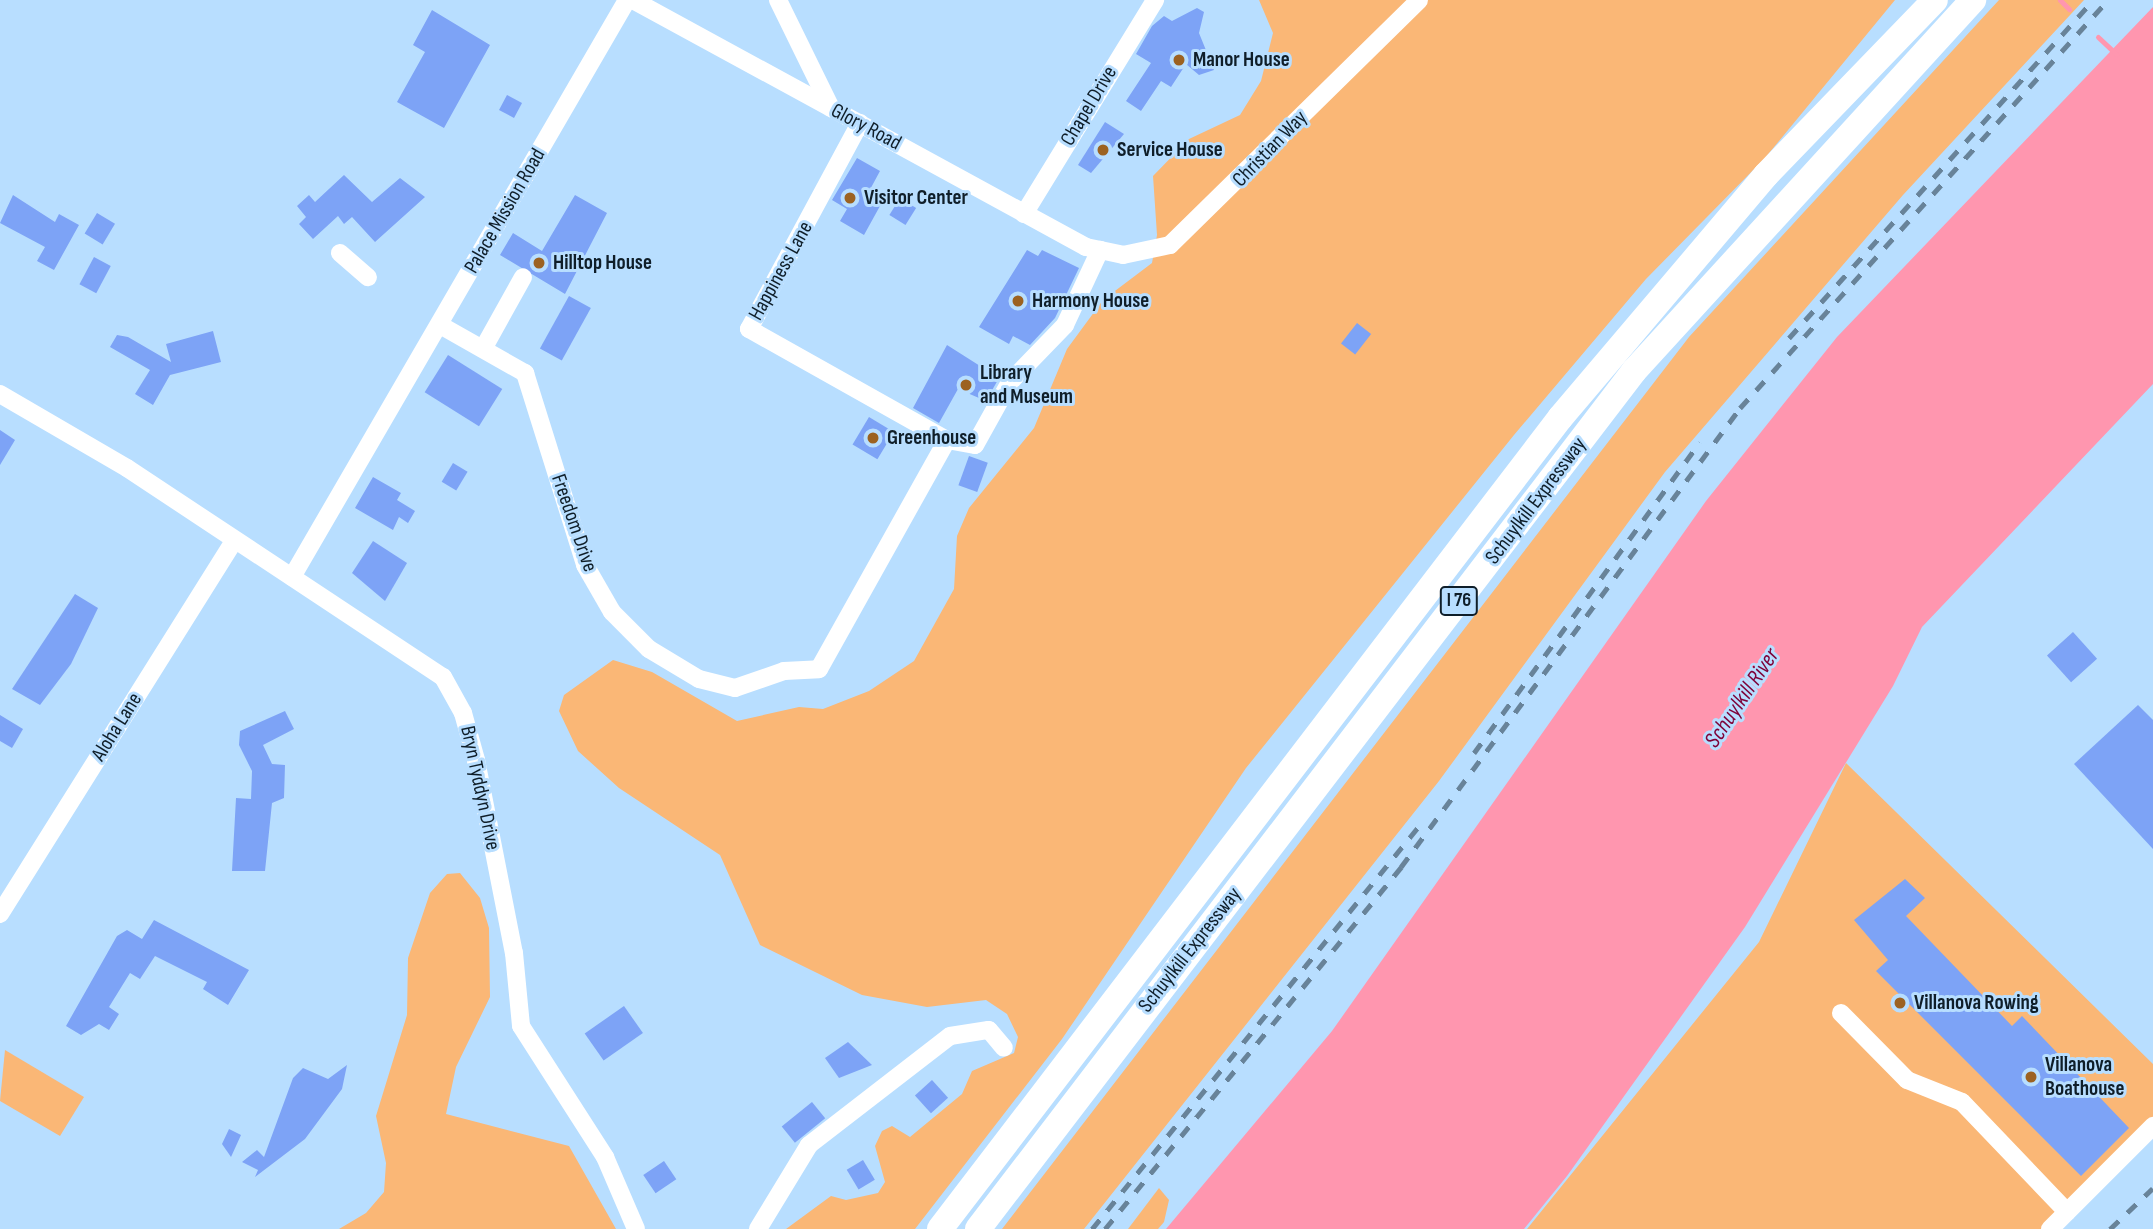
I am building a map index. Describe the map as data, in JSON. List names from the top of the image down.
{
  "streets": {
    "highway": ["Schuylkill Expressway", "I 76"],
    "street": [
      "Chapel Drive",
      "Glory Road",
      "Christian Way",
      "Palace Mission Road",
      "Happiness Lane",
      "Freedom Drive",
      "Aloha Lane",
      "Bryn Tyddyn Drive"
    ]
  },
  "crossings": [
    ["Chapel Drive", "Glory Road"],
    ["Glory Road", "Christian Way"],
    ["Glory Road", "Happiness Lane"],
    ["Palace Mission Road", "Freedom Drive"],
    ["Palace Mission Road", "Bryn Tyddyn Drive"],
    ["Happiness Lane", "Freedom Drive"],
    ["Aloha Lane", "Bryn Tyddyn Drive"]
  ],
  "water": ["Schuylkill River"],
  "places": [
    "Manor House",
    "Service House",
    "Visitor Center",
    "Hilltop House",
    "Harmony House",
    "Library and Museum",
    "Greenhouse",
    "Villanova Rowing",
    "Villanova Boathouse"
  ]
}
